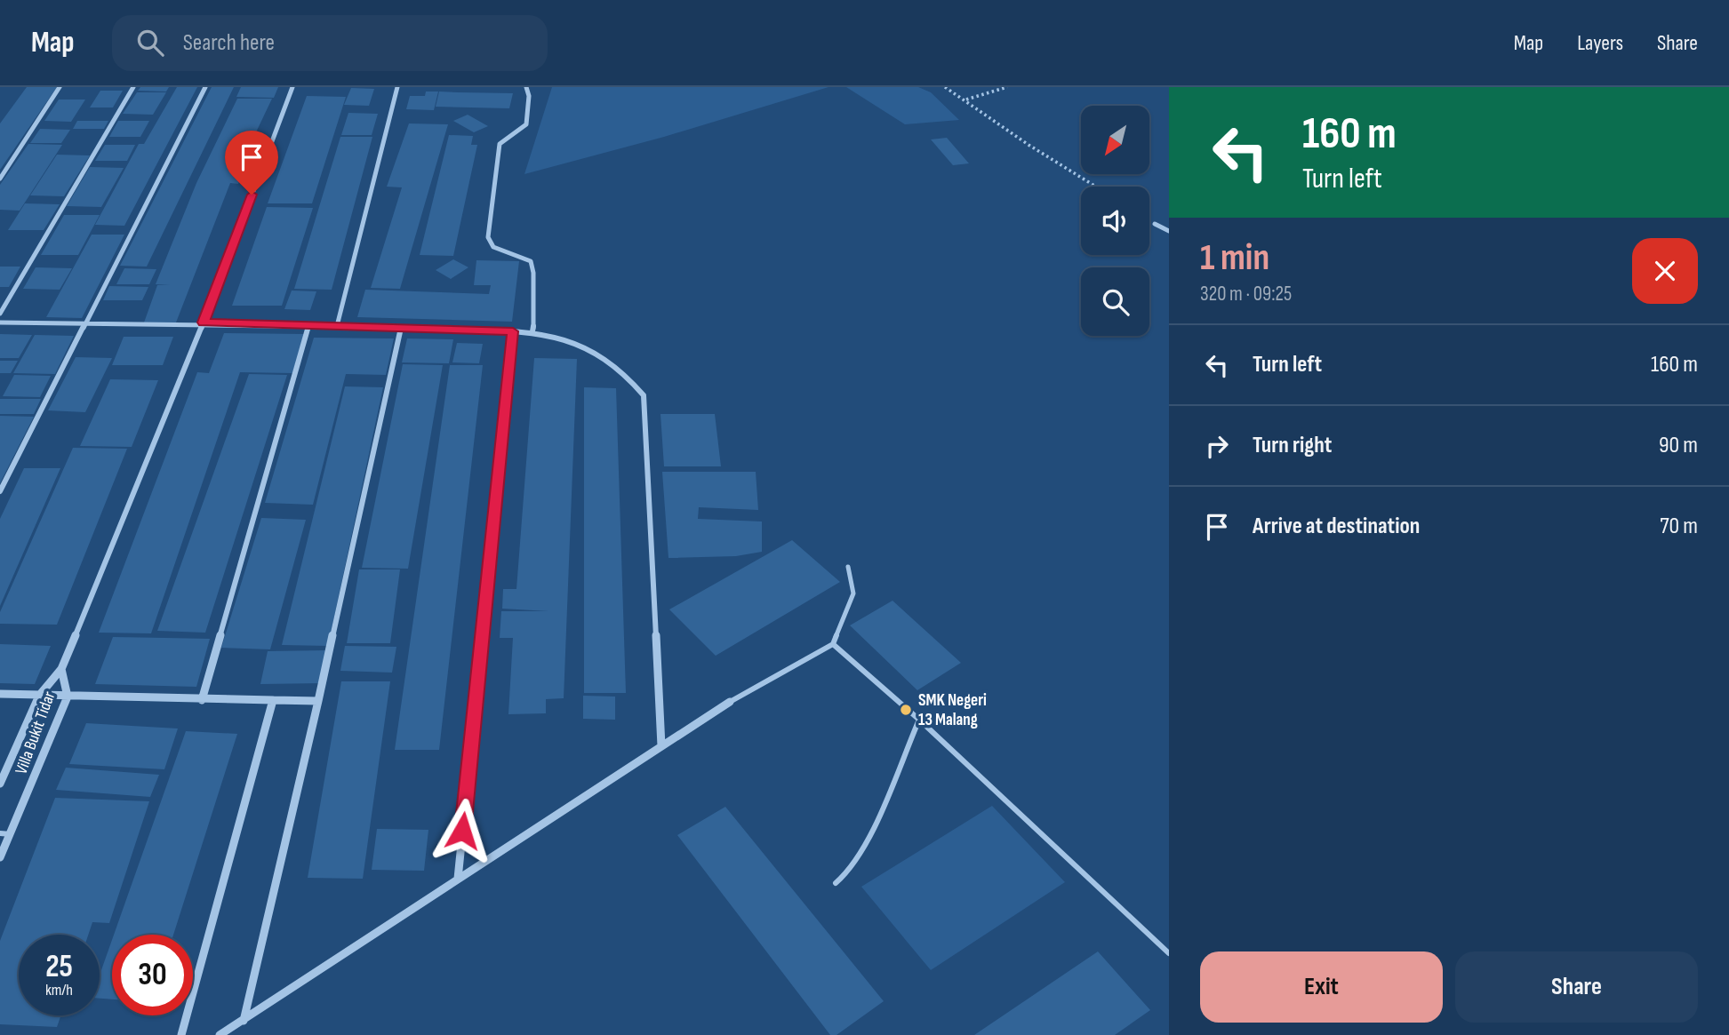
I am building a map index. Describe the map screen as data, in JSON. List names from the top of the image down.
{
  "streets": {
    "street": ["Villa Bukit Tidar"]
  },
  "places": ["SMK Negeri 13 Malang"],
  "north": "bottom left",
  "page": {
    "header": "Map",
    "search": "Search here",
    "nav": ["Map", "Layers", "Share"],
    "turn": ["160 m", "Turn left"],
    "heading": ["1 min", "320 m · 09:25"],
    "list": [
      {
        "name": "Turn left",
        "value": "160 m"
      },
      {
        "name": "Turn right",
        "value": "90 m"
      },
      {
        "name": "Arrive at destination",
        "value": "70 m"
      }
    ],
    "speed": "25 km/h",
    "limit": "30",
    "buttons": ["Exit", "Share"]
  }
}
